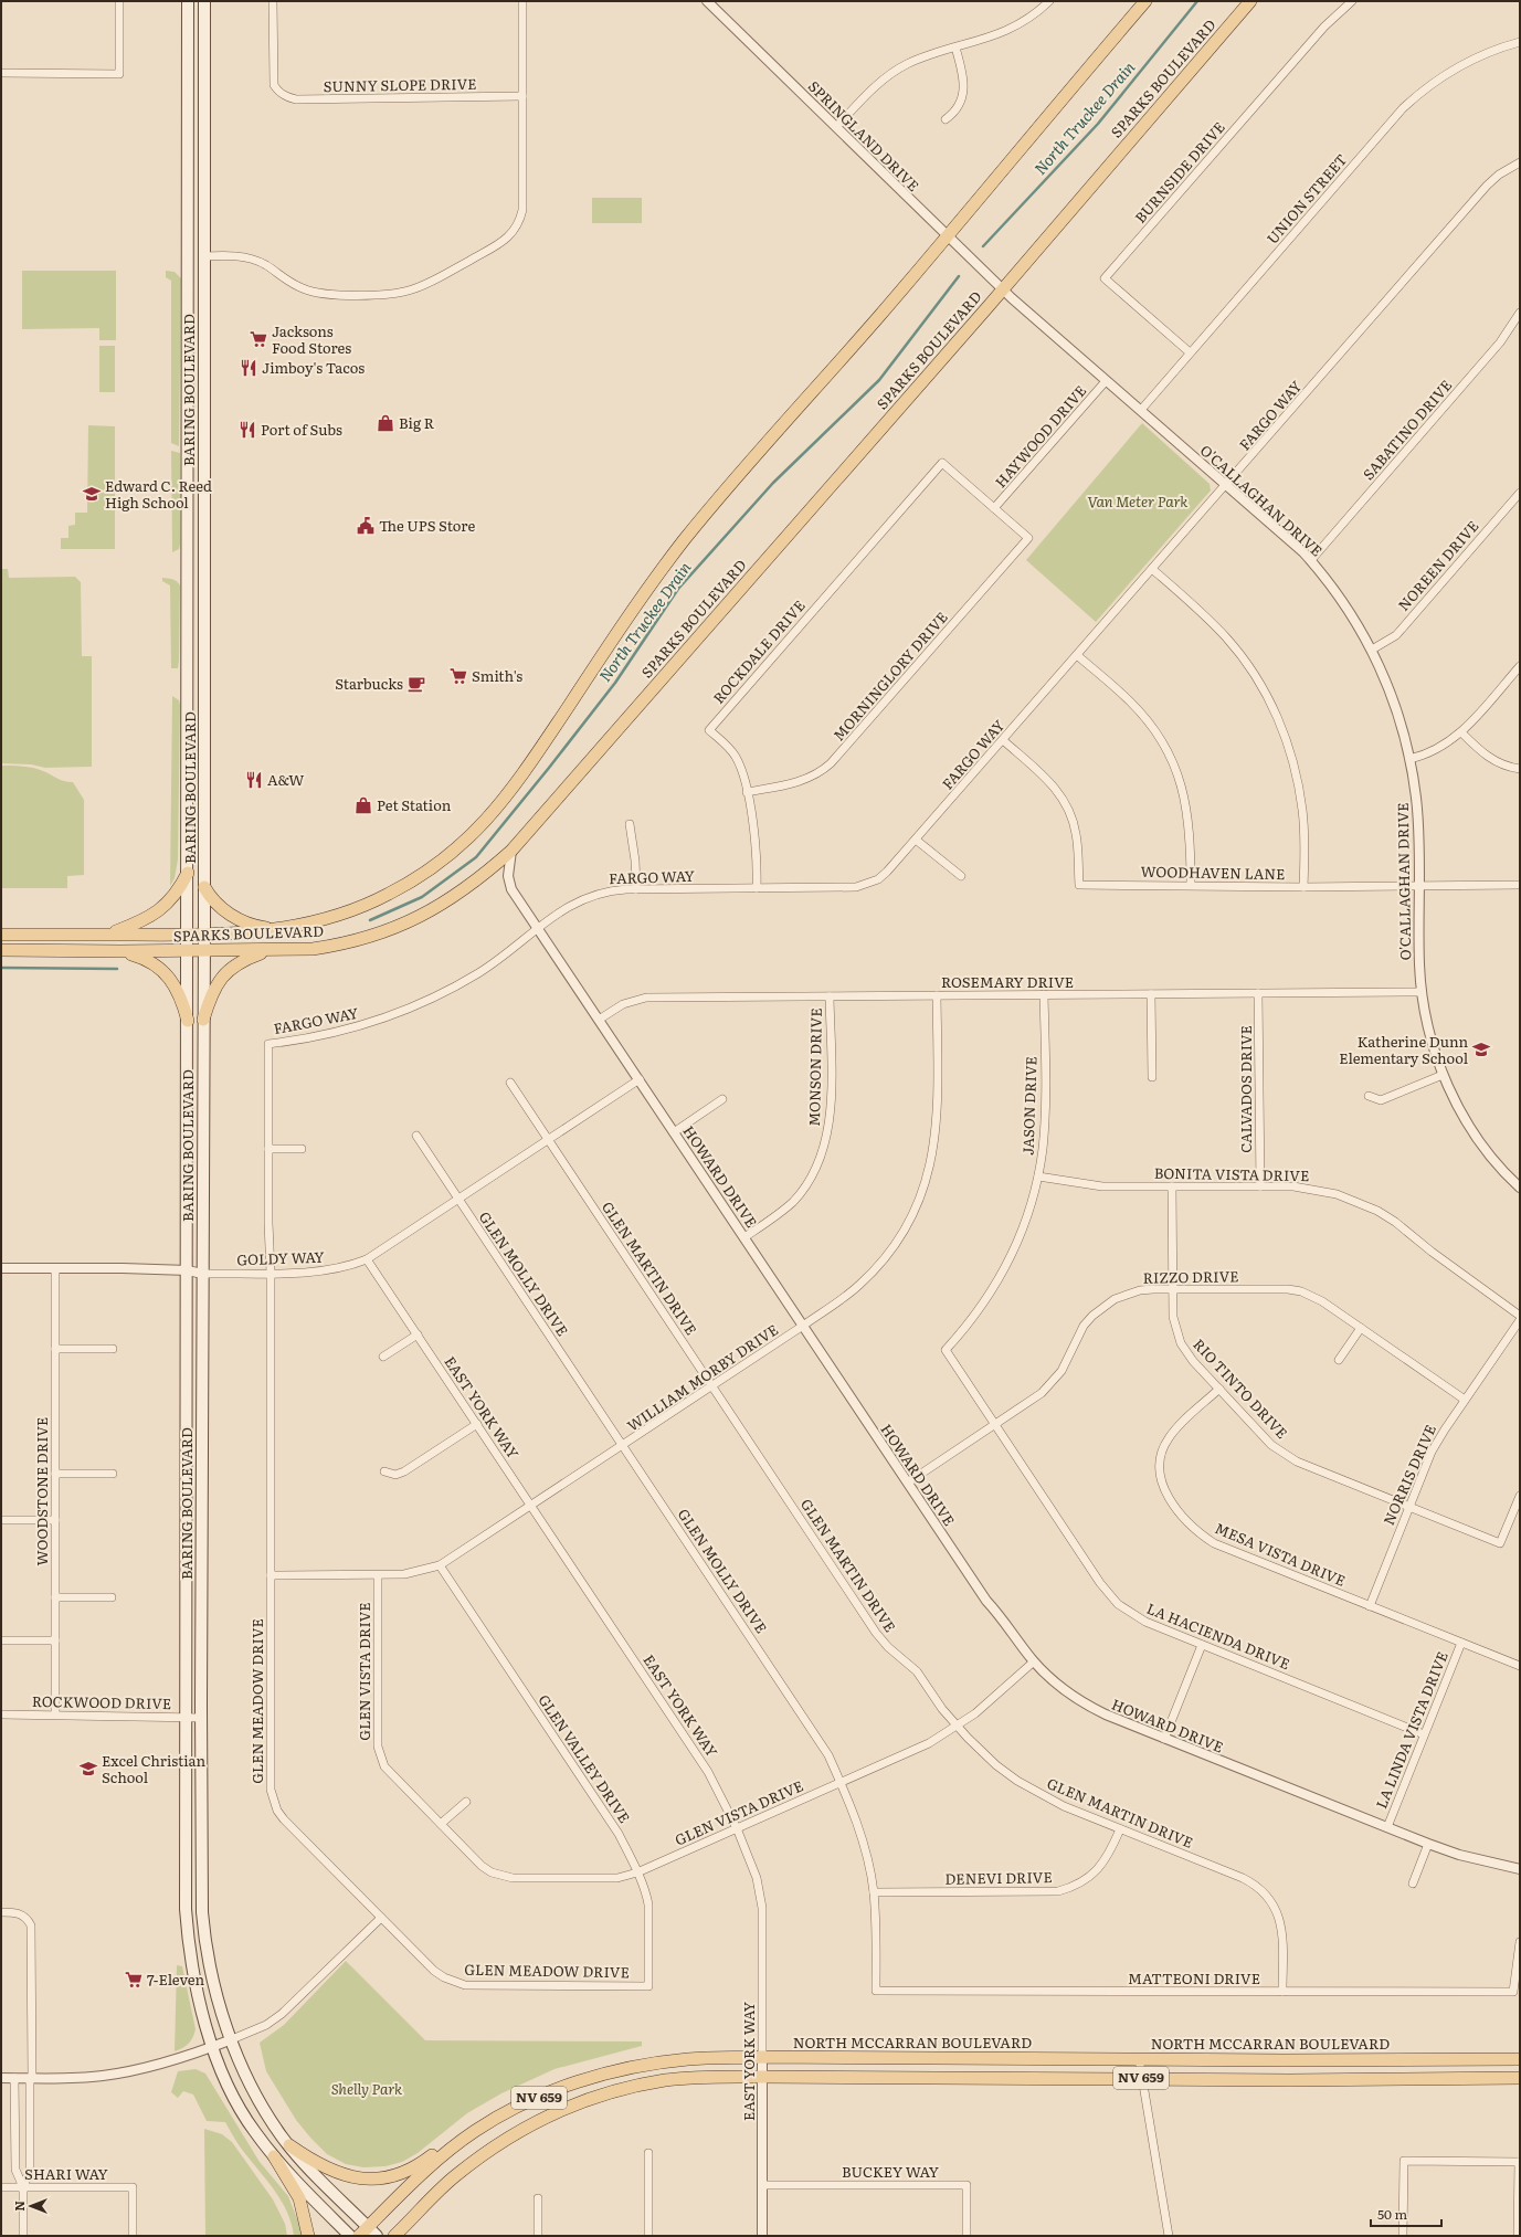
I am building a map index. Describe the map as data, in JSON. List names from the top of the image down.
{
  "streets": {
    "main road": [
      "SPARKS BOULEVARD",
      "BARING BOULEVARD",
      "NORTH MCCARRAN BOULEVARD",
      "NV 659"
    ],
    "street": [
      "SUNNY SLOPE DRIVE",
      "SPRINGLAND DRIVE",
      "BURNSIDE DRIVE",
      "UNION STREET",
      "FARGO WAY",
      "SABATINO DRIVE",
      "HAYWOOD DRIVE",
      "O'CALLAGHAN DRIVE",
      "NOREEN DRIVE",
      "ROCKDALE DRIVE",
      "MORNINGLORY DRIVE",
      "WOODHAVEN LANE",
      "ROSEMARY DRIVE",
      "MONSON DRIVE",
      "CALVADOS DRIVE",
      "JASON DRIVE",
      "BONITA VISTA DRIVE",
      "HOWARD DRIVE",
      "GOLDY WAY",
      "GLEN MARTIN DRIVE",
      "GLEN MOLLY DRIVE",
      "RIZZO DRIVE",
      "WILLIAM MORBY DRIVE",
      "RIO TINTO DRIVE",
      "EAST YORK WAY",
      "NORRIS DRIVE",
      "WOODSTONE DRIVE",
      "MESA VISTA DRIVE",
      "LA HACIENDA DRIVE",
      "GLEN VISTA DRIVE",
      "GLEN MEADOW DRIVE",
      "ROCKWOOD DRIVE",
      "LA LINDA VISTA DRIVE",
      "GLEN VALLEY DRIVE",
      "DENEVI DRIVE",
      "MATTEONI DRIVE",
      "BUCKEY WAY",
      "SHARI WAY"
    ]
  },
  "crossings": [
    ["SPARKS BOULEVARD", "SPRINGLAND DRIVE"],
    ["SPARKS BOULEVARD", "BARING BOULEVARD"],
    ["SPARKS BOULEVARD", "O'CALLAGHAN DRIVE"],
    ["SPARKS BOULEVARD", "HOWARD DRIVE"],
    ["SPRINGLAND DRIVE", "O'CALLAGHAN DRIVE"],
    ["BURNSIDE DRIVE", "UNION STREET"],
    ["UNION STREET", "O'CALLAGHAN DRIVE"],
    ["BARING BOULEVARD", "GOLDY WAY"],
    ["BARING BOULEVARD", "ROCKWOOD DRIVE"],
    ["BARING BOULEVARD", "NORTH MCCARRAN BOULEVARD"],
    ["FARGO WAY", "O'CALLAGHAN DRIVE"],
    ["FARGO WAY", "ROCKDALE DRIVE"],
    ["FARGO WAY", "WOODHAVEN LANE"],
    ["FARGO WAY", "HOWARD DRIVE"],
    ["FARGO WAY", "GLEN MEADOW DRIVE"],
    ["SABATINO DRIVE", "O'CALLAGHAN DRIVE"],
    ["HAYWOOD DRIVE", "O'CALLAGHAN DRIVE"],
    ["HAYWOOD DRIVE", "ROCKDALE DRIVE"],
    ["HAYWOOD DRIVE", "MORNINGLORY DRIVE"],
    ["O'CALLAGHAN DRIVE", "NOREEN DRIVE"],
    ["O'CALLAGHAN DRIVE", "WOODHAVEN LANE"],
    ["O'CALLAGHAN DRIVE", "ROSEMARY DRIVE"],
    ["ROCKDALE DRIVE", "MORNINGLORY DRIVE"],
    ["ROSEMARY DRIVE", "MONSON DRIVE"],
    ["ROSEMARY DRIVE", "CALVADOS DRIVE"],
    ["ROSEMARY DRIVE", "JASON DRIVE"],
    ["ROSEMARY DRIVE", "HOWARD DRIVE"],
    ["ROSEMARY DRIVE", "WILLIAM MORBY DRIVE"],
    ["MONSON DRIVE", "HOWARD DRIVE"],
    ["CALVADOS DRIVE", "BONITA VISTA DRIVE"],
    ["JASON DRIVE", "BONITA VISTA DRIVE"],
    ["JASON DRIVE", "LA HACIENDA DRIVE"],
    ["BONITA VISTA DRIVE", "RIO TINTO DRIVE"],
    ["HOWARD DRIVE", "GOLDY WAY"],
    ["HOWARD DRIVE", "RIZZO DRIVE"],
    ["HOWARD DRIVE", "WILLIAM MORBY DRIVE"],
    ["HOWARD DRIVE", "GLEN VISTA DRIVE"],
    ["HOWARD DRIVE", "LA LINDA VISTA DRIVE"],
    ["GOLDY WAY", "GLEN MARTIN DRIVE"],
    ["GOLDY WAY", "GLEN MOLLY DRIVE"],
    ["GOLDY WAY", "EAST YORK WAY"],
    ["GOLDY WAY", "WOODSTONE DRIVE"],
    ["GOLDY WAY", "GLEN MEADOW DRIVE"],
    ["GLEN MARTIN DRIVE", "WILLIAM MORBY DRIVE"],
    ["GLEN MARTIN DRIVE", "GLEN VISTA DRIVE"],
    ["GLEN MARTIN DRIVE", "DENEVI DRIVE"],
    ["GLEN MARTIN DRIVE", "MATTEONI DRIVE"],
    ["GLEN MOLLY DRIVE", "WILLIAM MORBY DRIVE"],
    ["GLEN MOLLY DRIVE", "GLEN VISTA DRIVE"],
    ["GLEN MOLLY DRIVE", "DENEVI DRIVE"],
    ["GLEN MOLLY DRIVE", "MATTEONI DRIVE"],
    ["RIZZO DRIVE", "RIO TINTO DRIVE"],
    ["RIZZO DRIVE", "NORRIS DRIVE"],
    ["RIZZO DRIVE", "LA HACIENDA DRIVE"],
    ["WILLIAM MORBY DRIVE", "EAST YORK WAY"],
    ["WILLIAM MORBY DRIVE", "GLEN VISTA DRIVE"],
    ["WILLIAM MORBY DRIVE", "GLEN MEADOW DRIVE"],
    ["WILLIAM MORBY DRIVE", "GLEN VALLEY DRIVE"],
    ["RIO TINTO DRIVE", "NORRIS DRIVE"],
    ["RIO TINTO DRIVE", "MESA VISTA DRIVE"],
    ["EAST YORK WAY", "GLEN VISTA DRIVE"],
    ["EAST YORK WAY", "NORTH MCCARRAN BOULEVARD"],
    ["EAST YORK WAY", "NV 659"],
    ["EAST YORK WAY", "BUCKEY WAY"],
    ["NORRIS DRIVE", "MESA VISTA DRIVE"],
    ["WOODSTONE DRIVE", "ROCKWOOD DRIVE"],
    ["MESA VISTA DRIVE", "LA LINDA VISTA DRIVE"],
    ["LA HACIENDA DRIVE", "LA LINDA VISTA DRIVE"],
    ["GLEN VISTA DRIVE", "GLEN VALLEY DRIVE"],
    ["GLEN MEADOW DRIVE", "GLEN VALLEY DRIVE"]
  ],
  "water": ["North Truckee Drain"],
  "parks": ["Van Meter Park", "Shelly Park"],
  "places": {
    "supermarket": ["Jacksons Food Stores", "Smith's", "7-Eleven"],
    "restaurant": ["Jimboy's Tacos", "Port of Subs", "A&W"],
    "shop": ["Big R", "Pet Station"],
    "school or university": ["Edward C. Reed High School", "Katherine Dunn Elementary School", "Excel Christian School"],
    "public building": ["The UPS Store"],
    "cafe": ["Starbucks"]
  },
  "scale_bar": "50 m",
  "north": "left"
}
